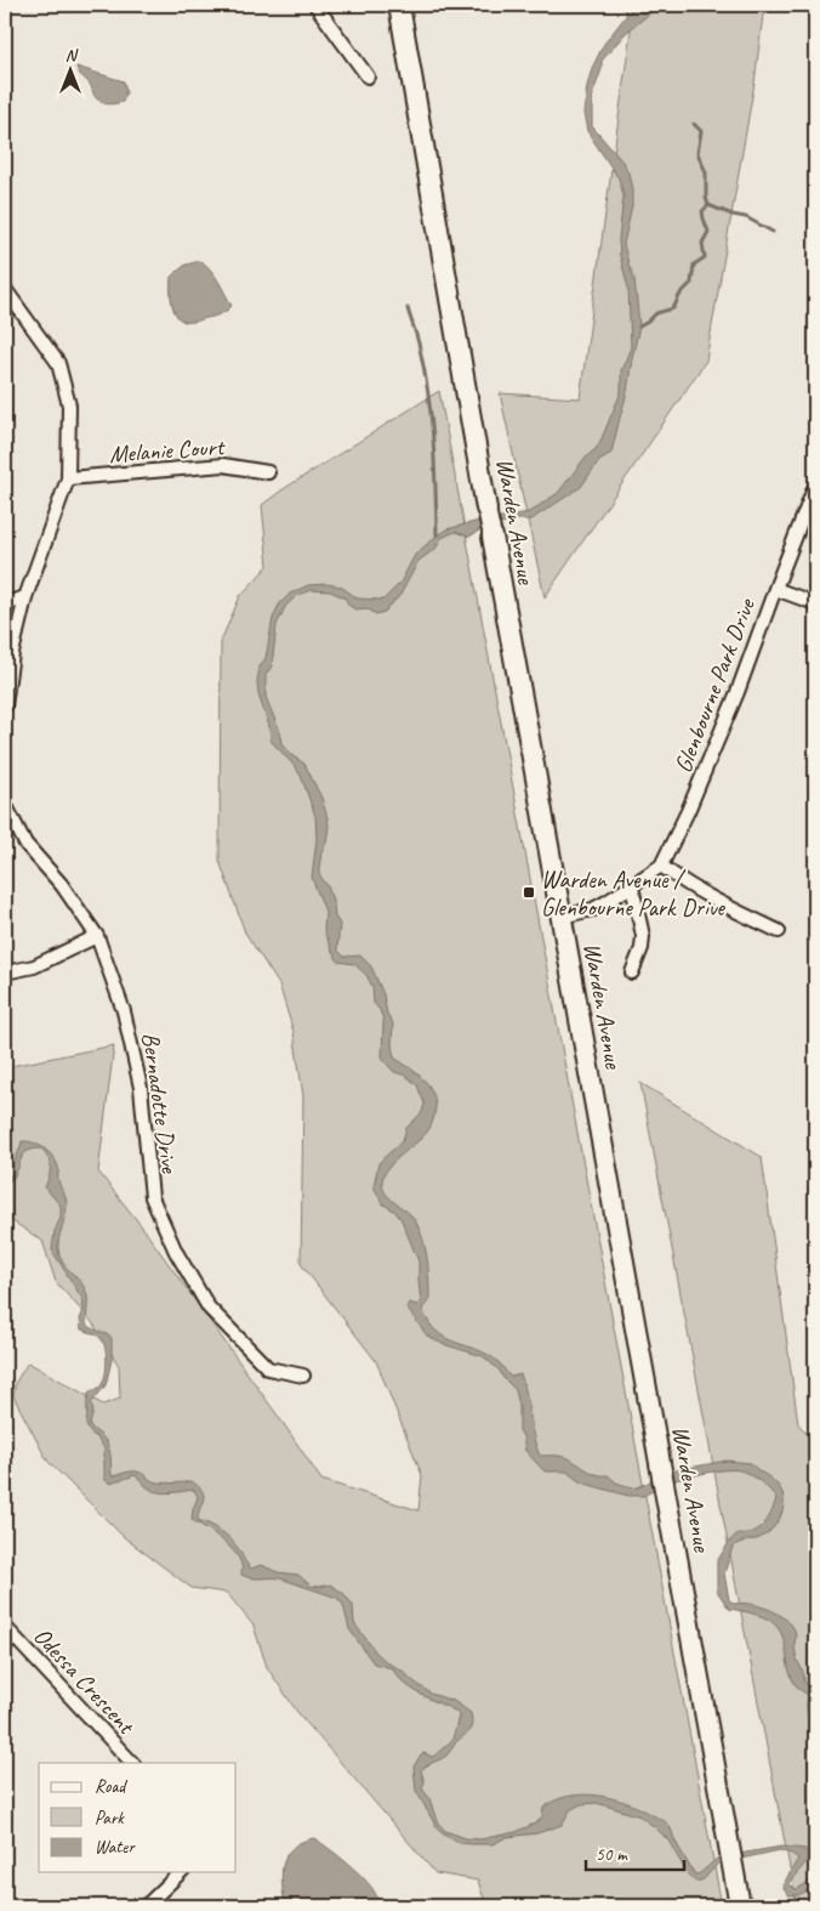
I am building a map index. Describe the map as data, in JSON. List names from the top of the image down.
{
  "streets": {
    "main road": ["Warden Avenue"],
    "street": [
      "Melanie Court",
      "Glenbourne Park Drive",
      "Bernadotte Drive",
      "Odessa Crescent"
    ]
  },
  "crossings": [
    ["Warden Avenue", "Glenbourne Park Drive"]
  ],
  "places": {
    "transit": ["Warden Avenue / Glenbourne Park Drive"]
  },
  "legend": ["Road", "Park", "Water"],
  "scale_bar": "50 m",
  "north": "top"
}
